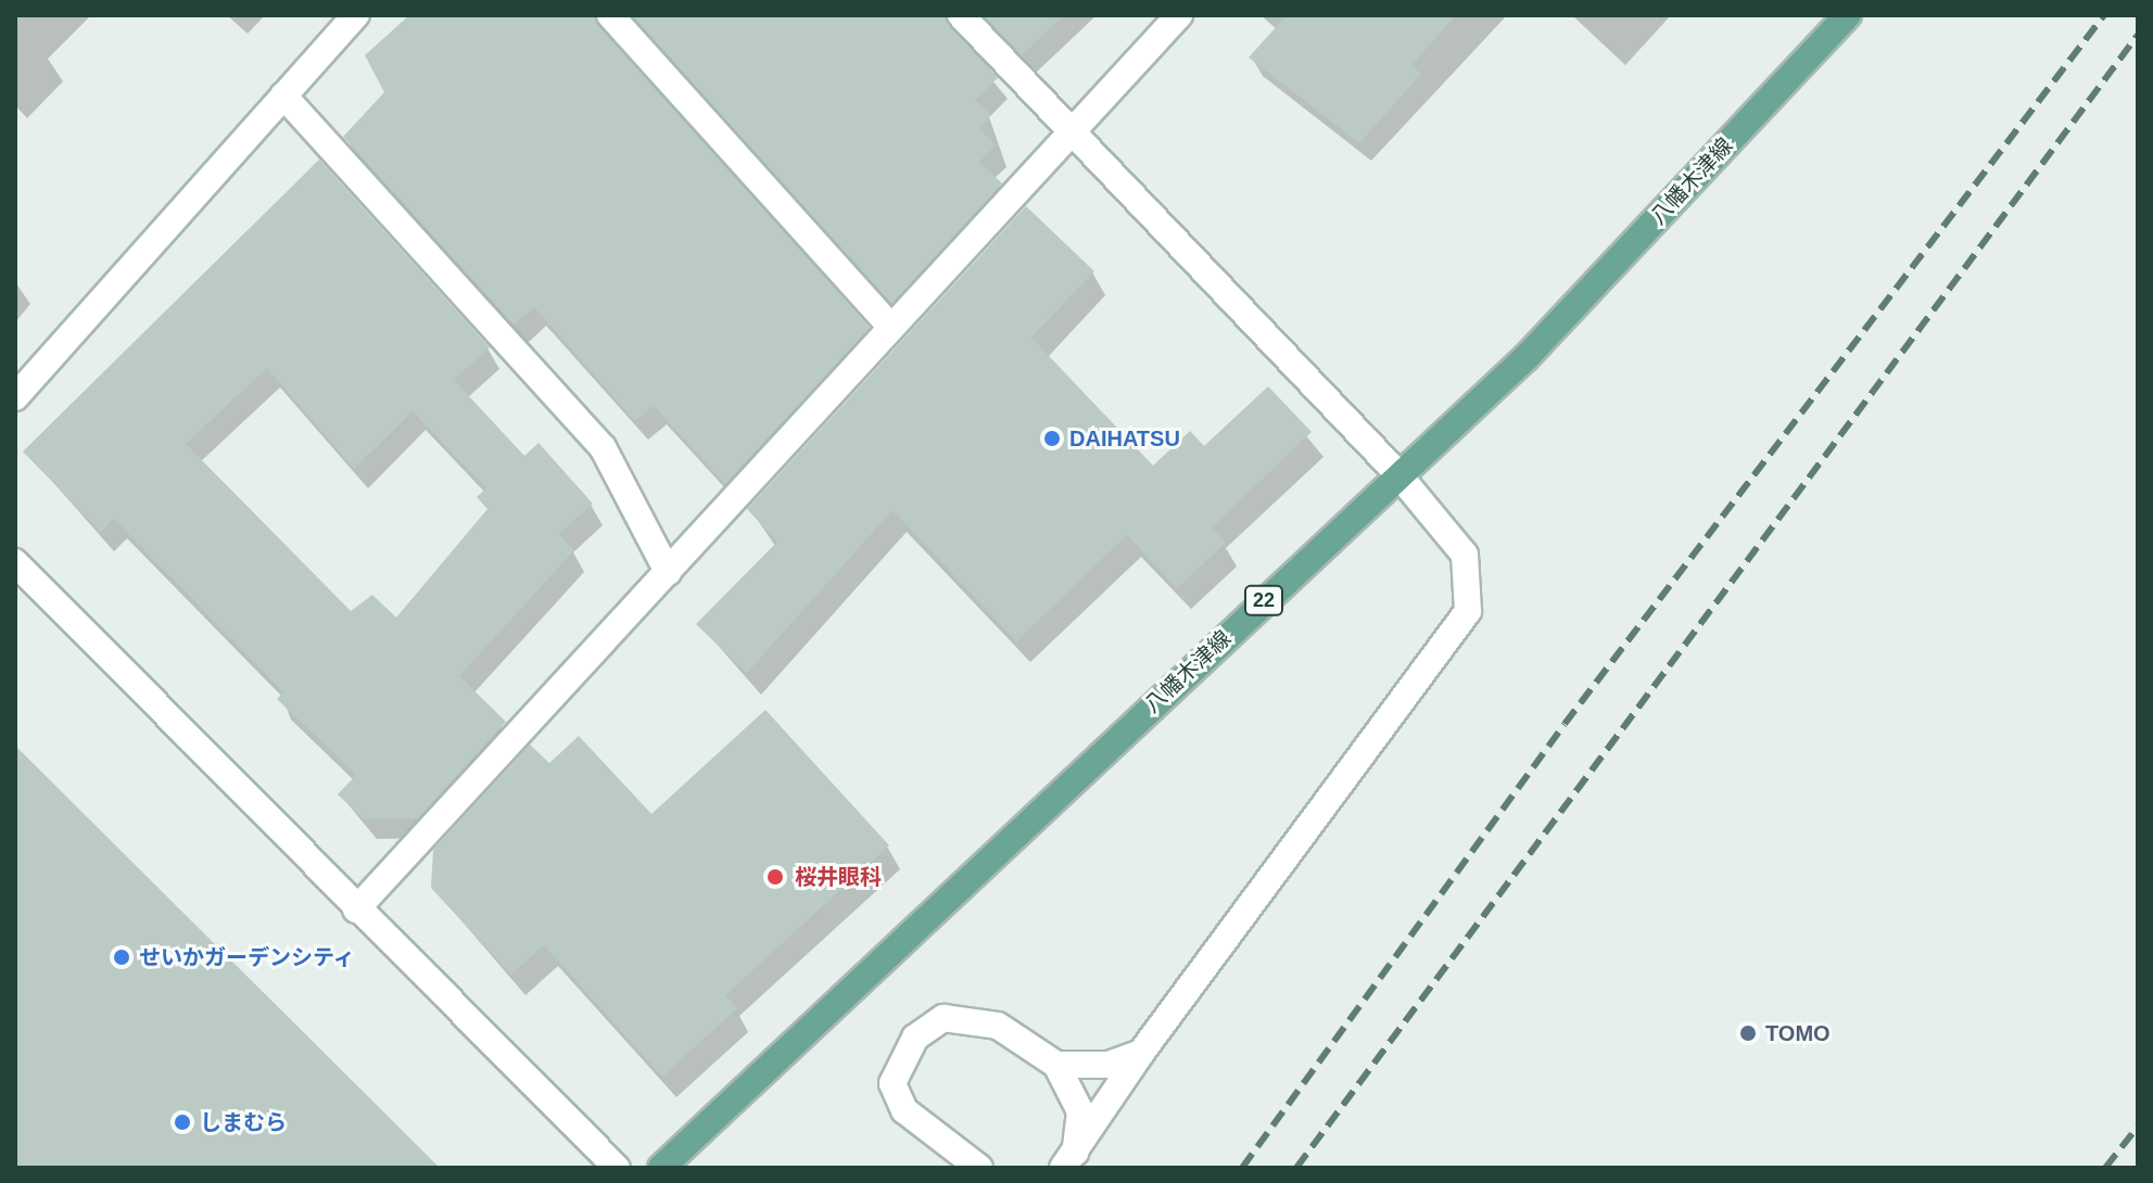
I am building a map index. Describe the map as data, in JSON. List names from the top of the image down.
{
  "streets": {
    "main road": ["八幡木津線", "22"]
  },
  "places": [
    "DAIHATSU",
    "桜井眼科",
    "せいかガーデンシティ",
    "TOMO",
    "しまむら"
  ]
}
